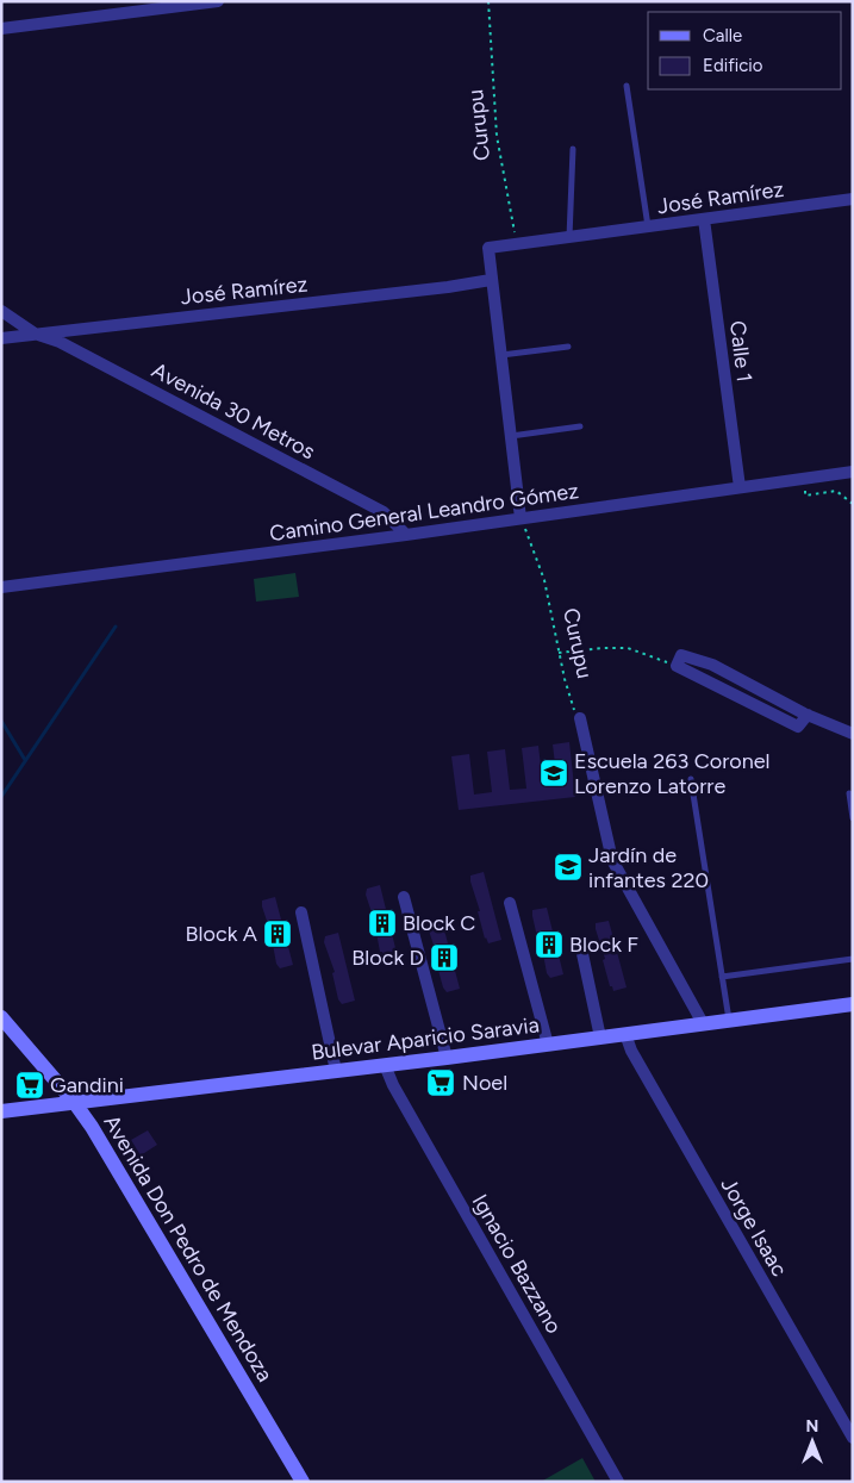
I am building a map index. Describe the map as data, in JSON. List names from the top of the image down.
{
  "streets": {
    "street": [
      "José Ramírez",
      "Calle 1",
      "Avenida 30 Metros",
      "Camino General Leandro Gómez",
      "Bulevar Aparicio Saravia",
      "Jorge Isaac",
      "Avenida Don Pedro de Mendoza",
      "Ignacio Bazzano"
    ],
    "path": ["Curupu"]
  },
  "crossings": [
    ["Curupu", "José Ramírez"],
    ["Curupu", "Camino General Leandro Gómez"],
    ["José Ramírez", "Calle 1"],
    ["José Ramírez", "Avenida 30 Metros"],
    ["Calle 1", "Camino General Leandro Gómez"],
    ["Avenida 30 Metros", "Camino General Leandro Gómez"],
    ["Bulevar Aparicio Saravia", "Jorge Isaac"],
    ["Bulevar Aparicio Saravia", "Avenida Don Pedro de Mendoza"],
    ["Bulevar Aparicio Saravia", "Ignacio Bazzano"]
  ],
  "places": {
    "school or university": ["Escuela 263 Coronel Lorenzo Latorre", "Jardín de infantes 220"],
    "building": [
      "Block C",
      "Block A",
      "Block F",
      "Block D"
    ],
    "supermarket": ["Noel", "Gandini"]
  },
  "legend": ["Calle", "Edificio"],
  "north": "top"
}
